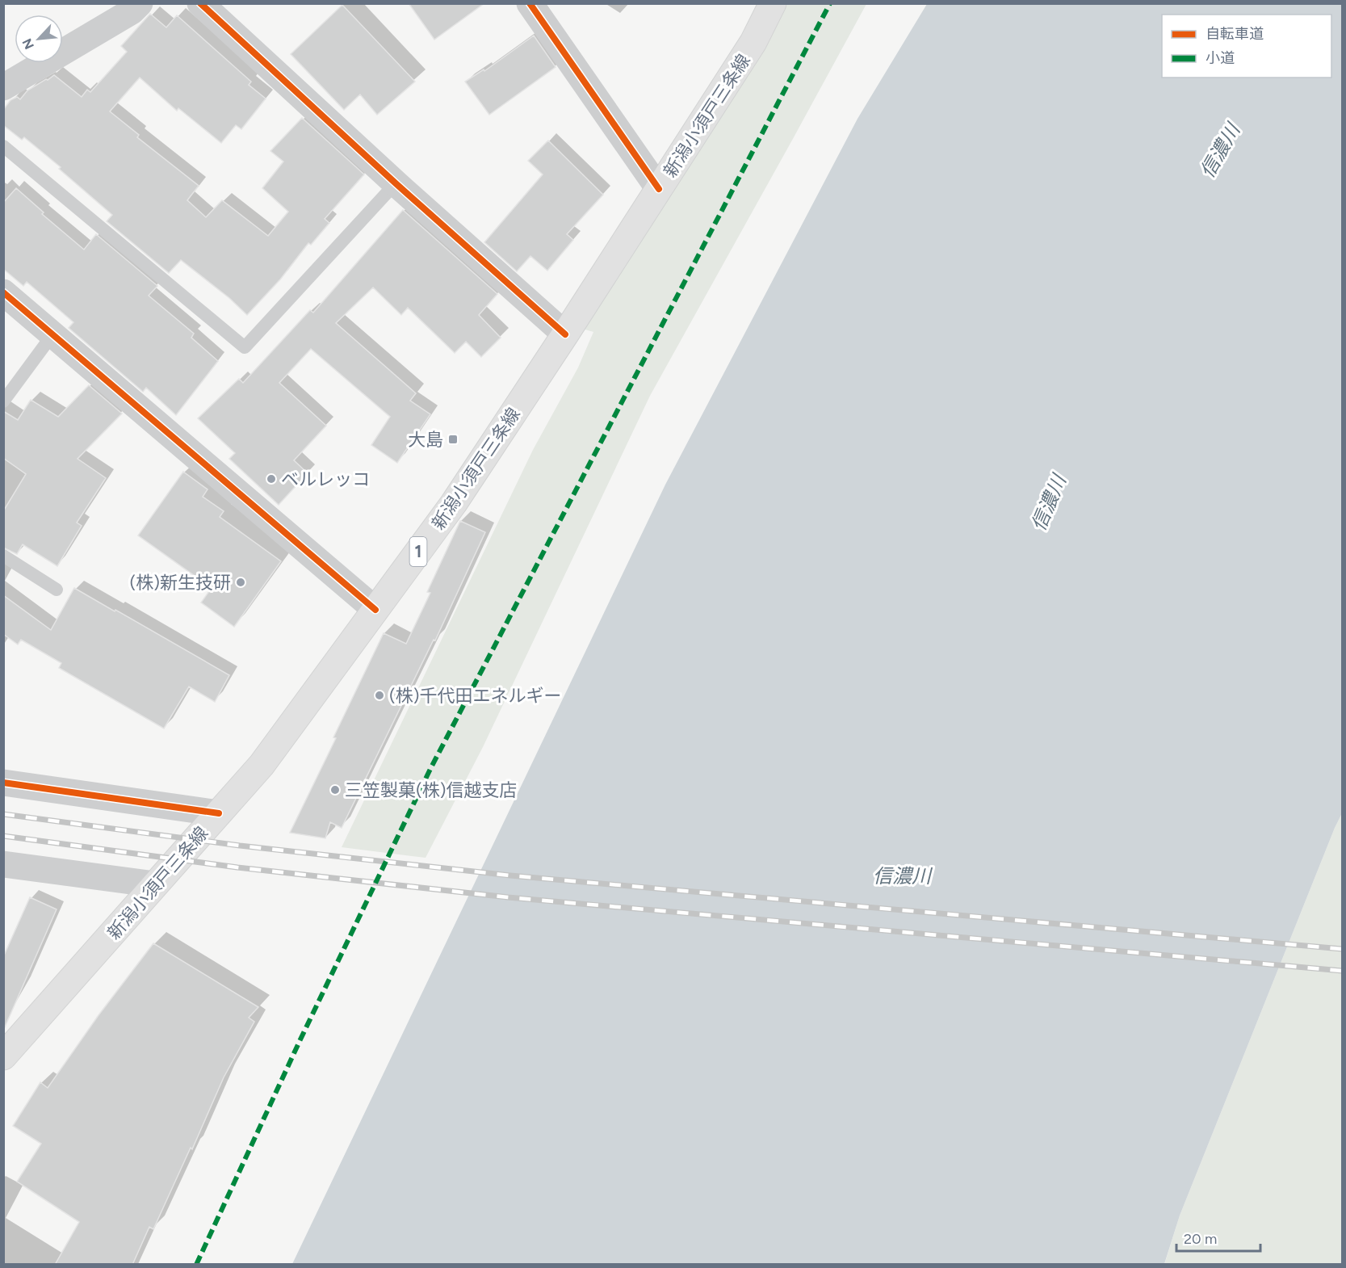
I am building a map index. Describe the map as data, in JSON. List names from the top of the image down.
{
  "streets": {
    "main road": ["新潟小須戸三条線", "1"]
  },
  "water": ["信濃川"],
  "places": {
    "transit": ["大島"],
    "other": [
      "ベルレッコ",
      "(株)新生技研",
      "(株)千代田エネルギー",
      "三笠製菓(株)信越支店"
    ]
  },
  "legend": ["自転車道", "小道"],
  "scale_bar": "20 m",
  "north": "bottom left"
}
